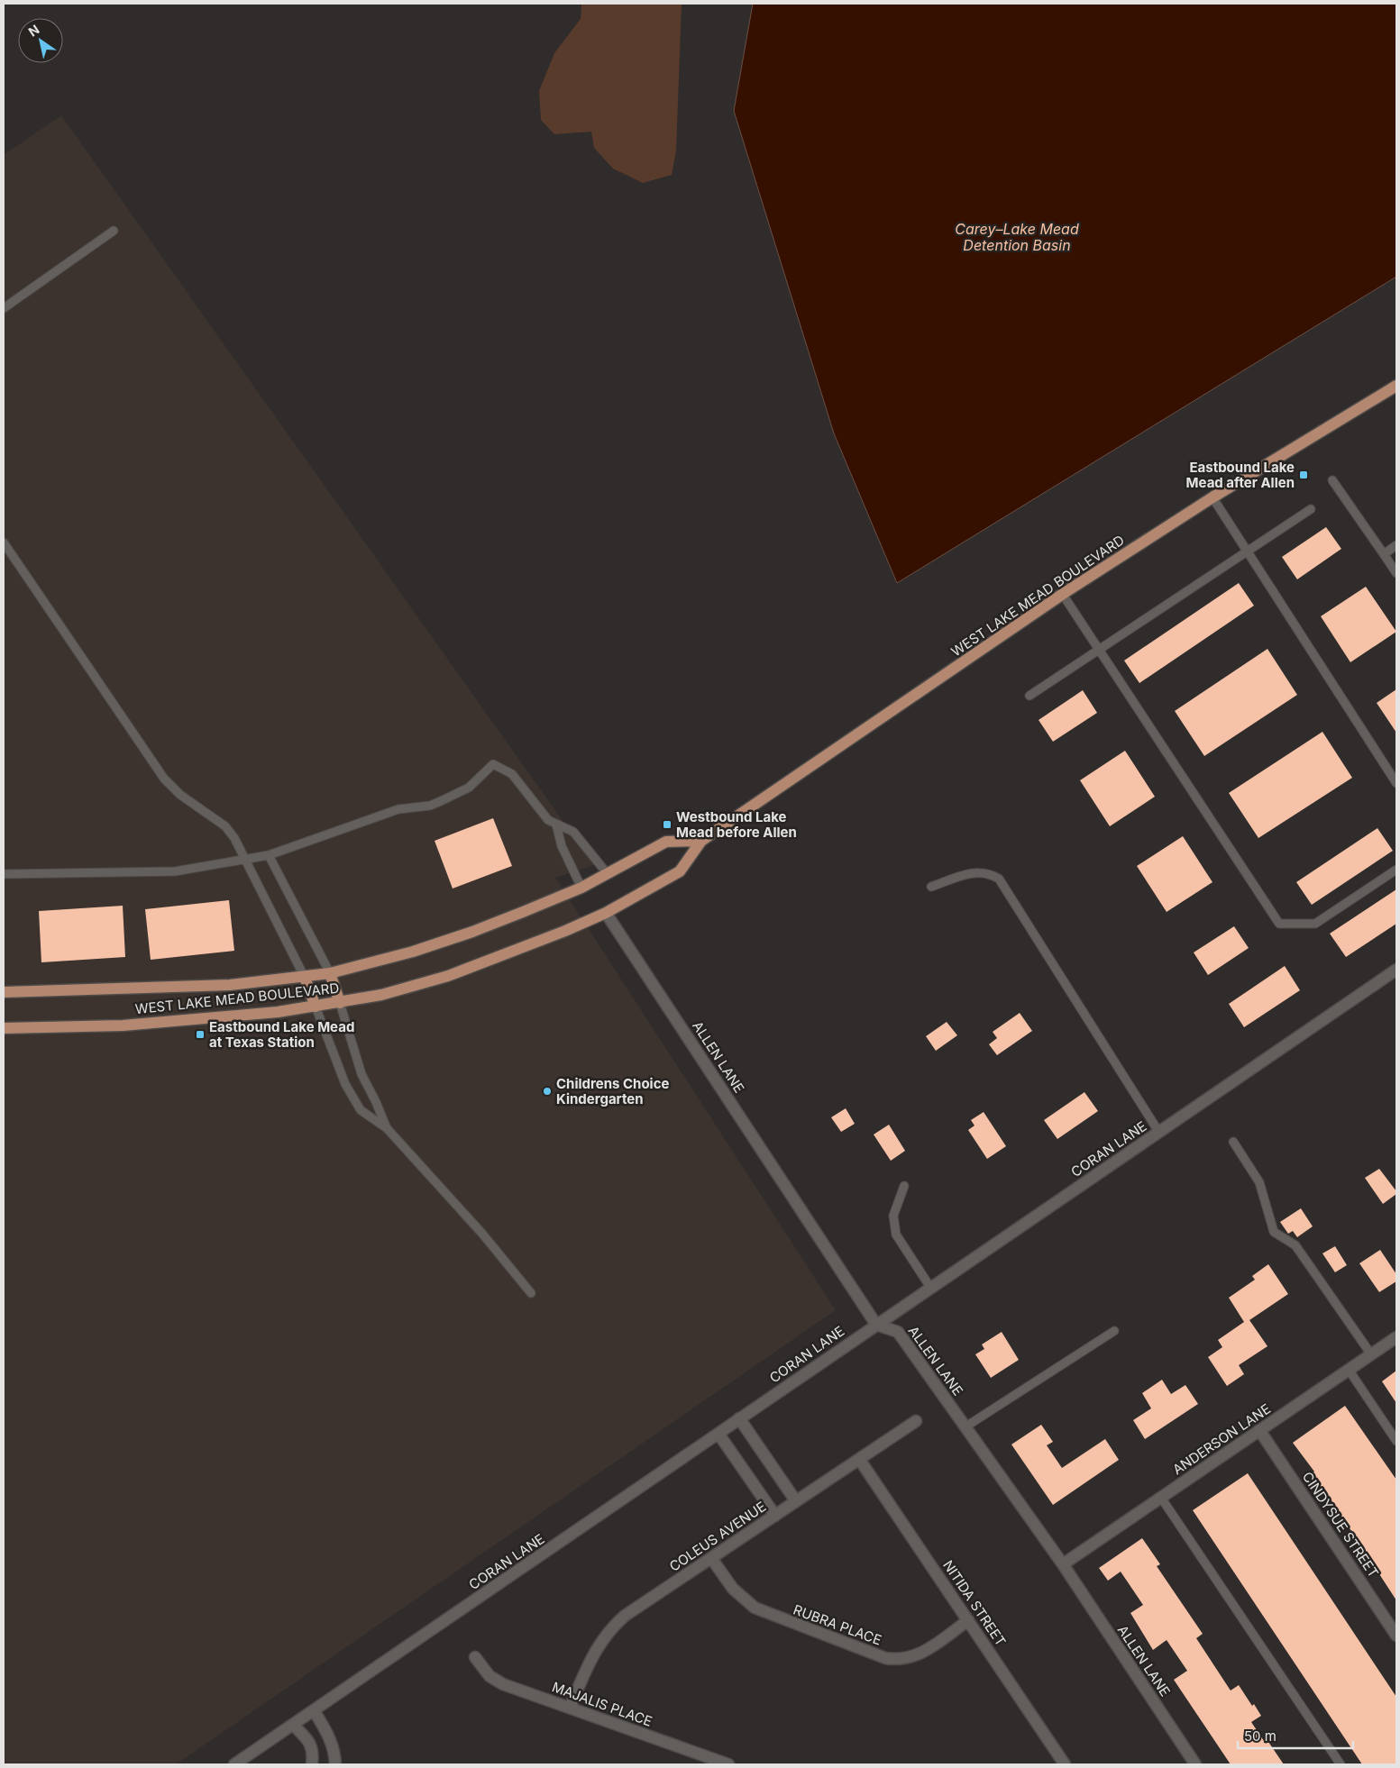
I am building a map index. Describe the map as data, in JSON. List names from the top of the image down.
{
  "streets": {
    "main road": ["WEST LAKE MEAD BOULEVARD"],
    "street": [
      "ALLEN LANE",
      "CORAN LANE",
      "ANDERSON LANE",
      "CINDYSUE STREET",
      "COLEUS AVENUE",
      "NITIDA STREET",
      "RUBRA PLACE",
      "MAJALIS PLACE"
    ]
  },
  "crossings": [
    ["WEST LAKE MEAD BOULEVARD", "ALLEN LANE"],
    ["ALLEN LANE", "CORAN LANE"],
    ["ALLEN LANE", "ANDERSON LANE"],
    ["ANDERSON LANE", "CINDYSUE STREET"],
    ["COLEUS AVENUE", "NITIDA STREET"],
    ["COLEUS AVENUE", "RUBRA PLACE"],
    ["COLEUS AVENUE", "MAJALIS PLACE"],
    ["NITIDA STREET", "RUBRA PLACE"]
  ],
  "water": ["Carey–Lake Mead Detention Basin"],
  "places": {
    "transit": ["Eastbound Lake Mead after Allen", "Westbound Lake Mead before Allen", "Eastbound Lake Mead at Texas Station"],
    "other": ["Childrens Choice Kindergarten"]
  },
  "scale_bar": "50 m",
  "north": "top left"
}
